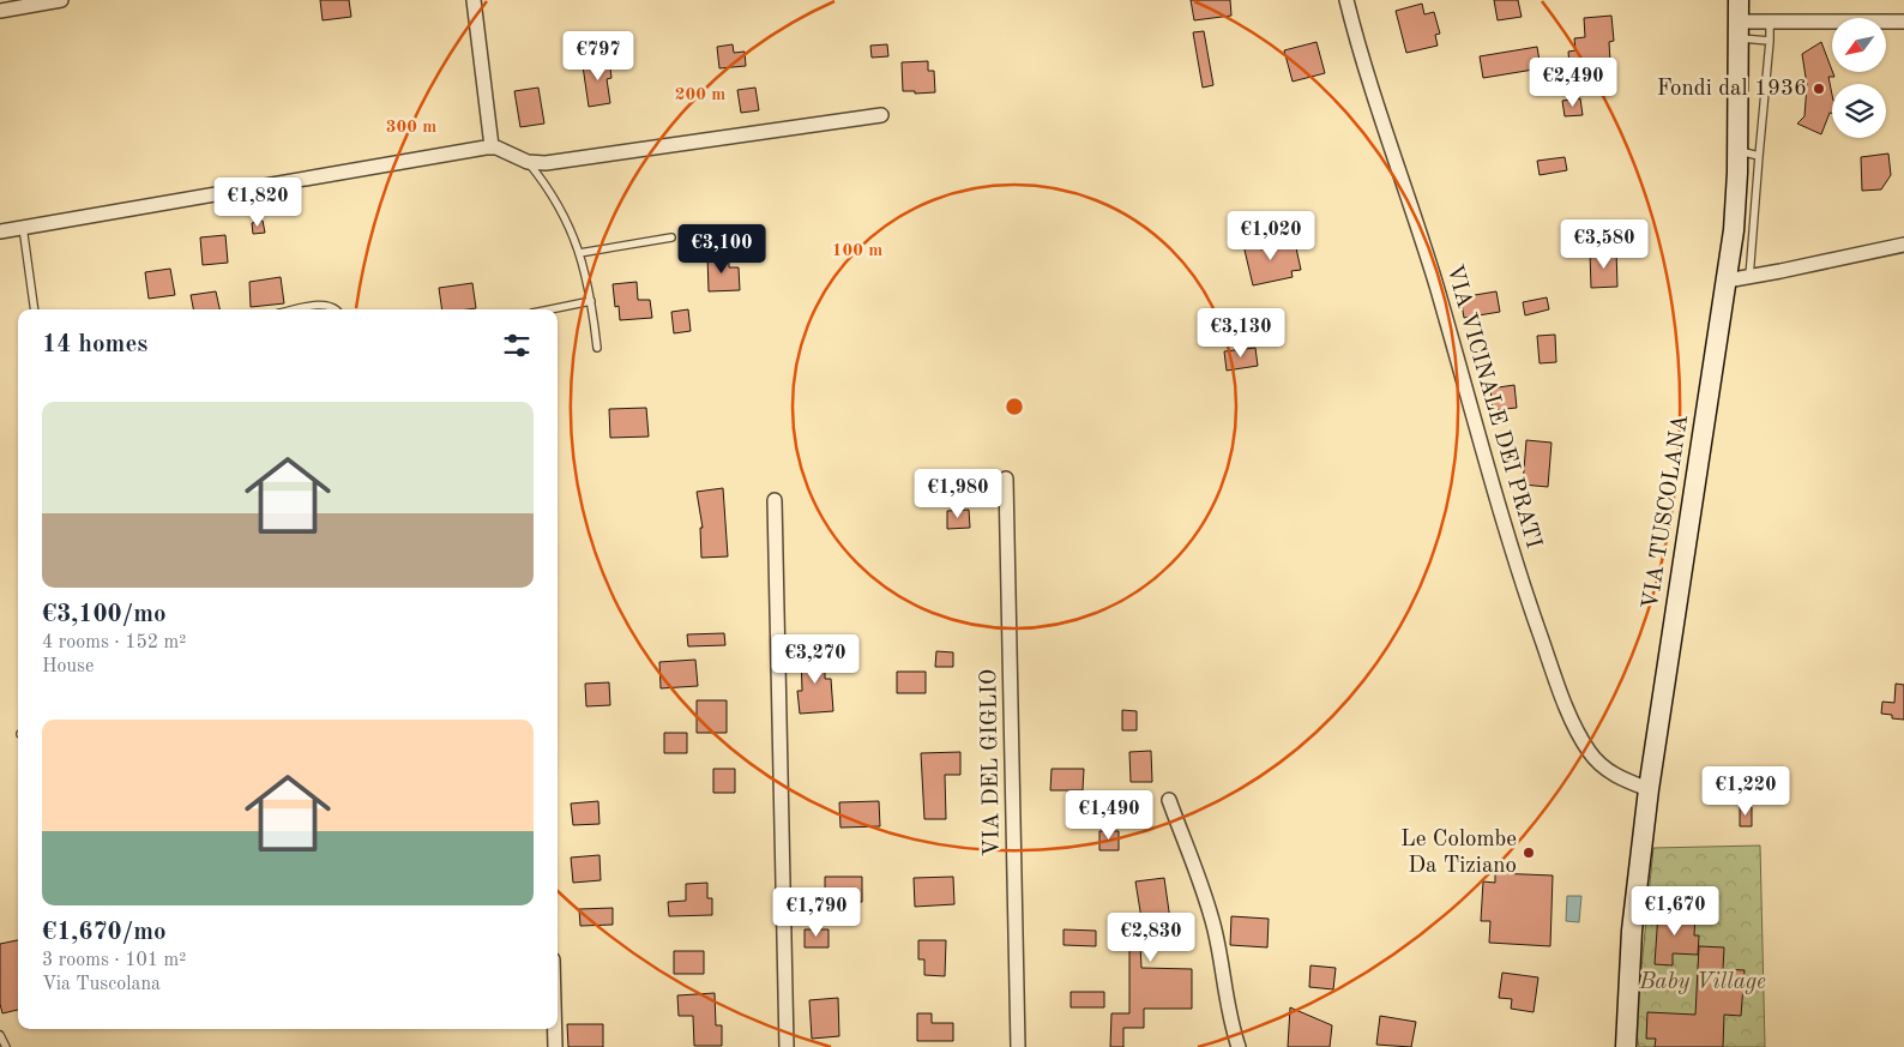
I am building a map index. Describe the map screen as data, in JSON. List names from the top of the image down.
{
  "streets": {
    "main road": ["VIA TUSCOLANA"],
    "street": ["VIA VICINALE DEI PRATI", "VIA DEL GIGLIO"]
  },
  "crossings": [
    ["VIA VICINALE DEI PRATI", "VIA TUSCOLANA"]
  ],
  "parks": ["Baby Village"],
  "places": ["Fondi dal 1936", "Le Colombe Da Tiziano"],
  "north": "bottom left",
  "page": {
    "price": [
      "€797",
      "€2,490",
      "€1,820",
      "€1,020",
      "€3,580",
      "€3,100",
      "€3,130",
      "€1,980",
      "€3,270",
      "€1,220",
      "€1,490",
      "€1,670",
      "€1,790",
      "€2,830"
    ],
    "heading": "14 homes",
    "list": [
      {
        "name": "€3,100/mo",
        "note": "4 rooms · 152 m² · House"
      },
      {
        "name": "€1,670/mo",
        "note": "3 rooms · 101 m² · Via Tuscolana"
      }
    ]
  },
  "rings": ["200 m", "300 m", "100 m"]
}
